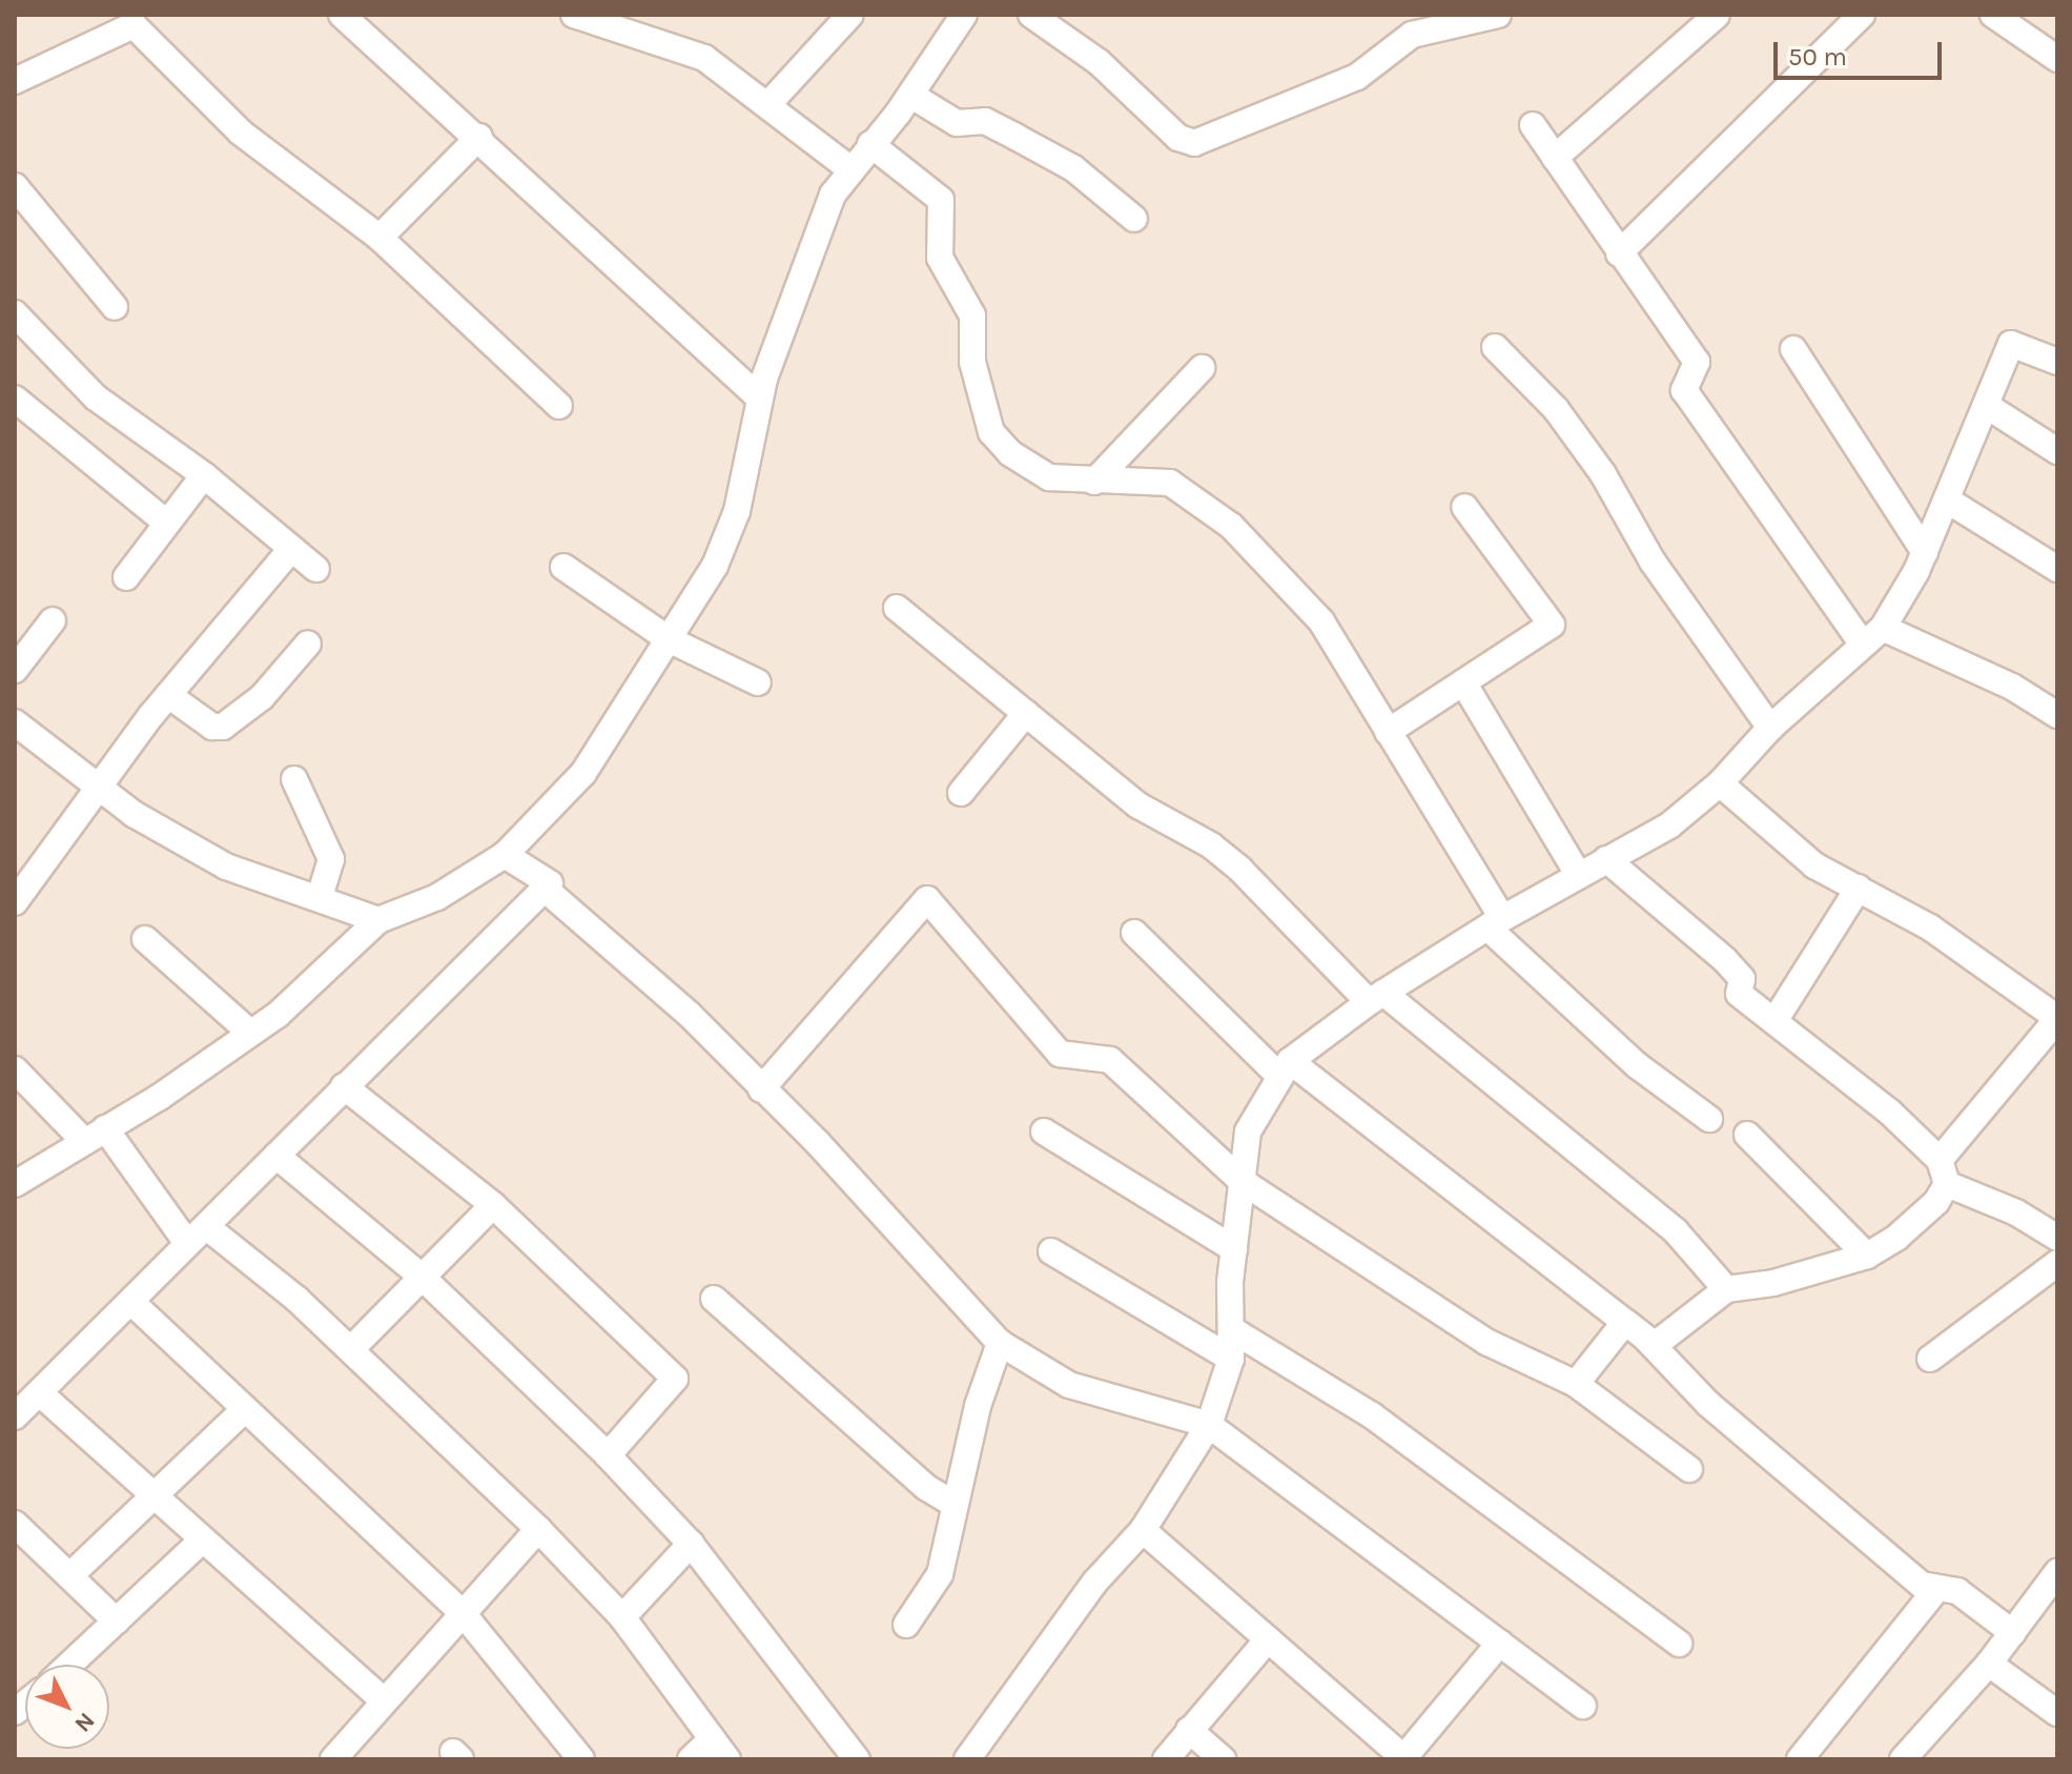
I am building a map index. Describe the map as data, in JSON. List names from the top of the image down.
{
  "scale_bar": "50 m",
  "north": "bottom right"
}
